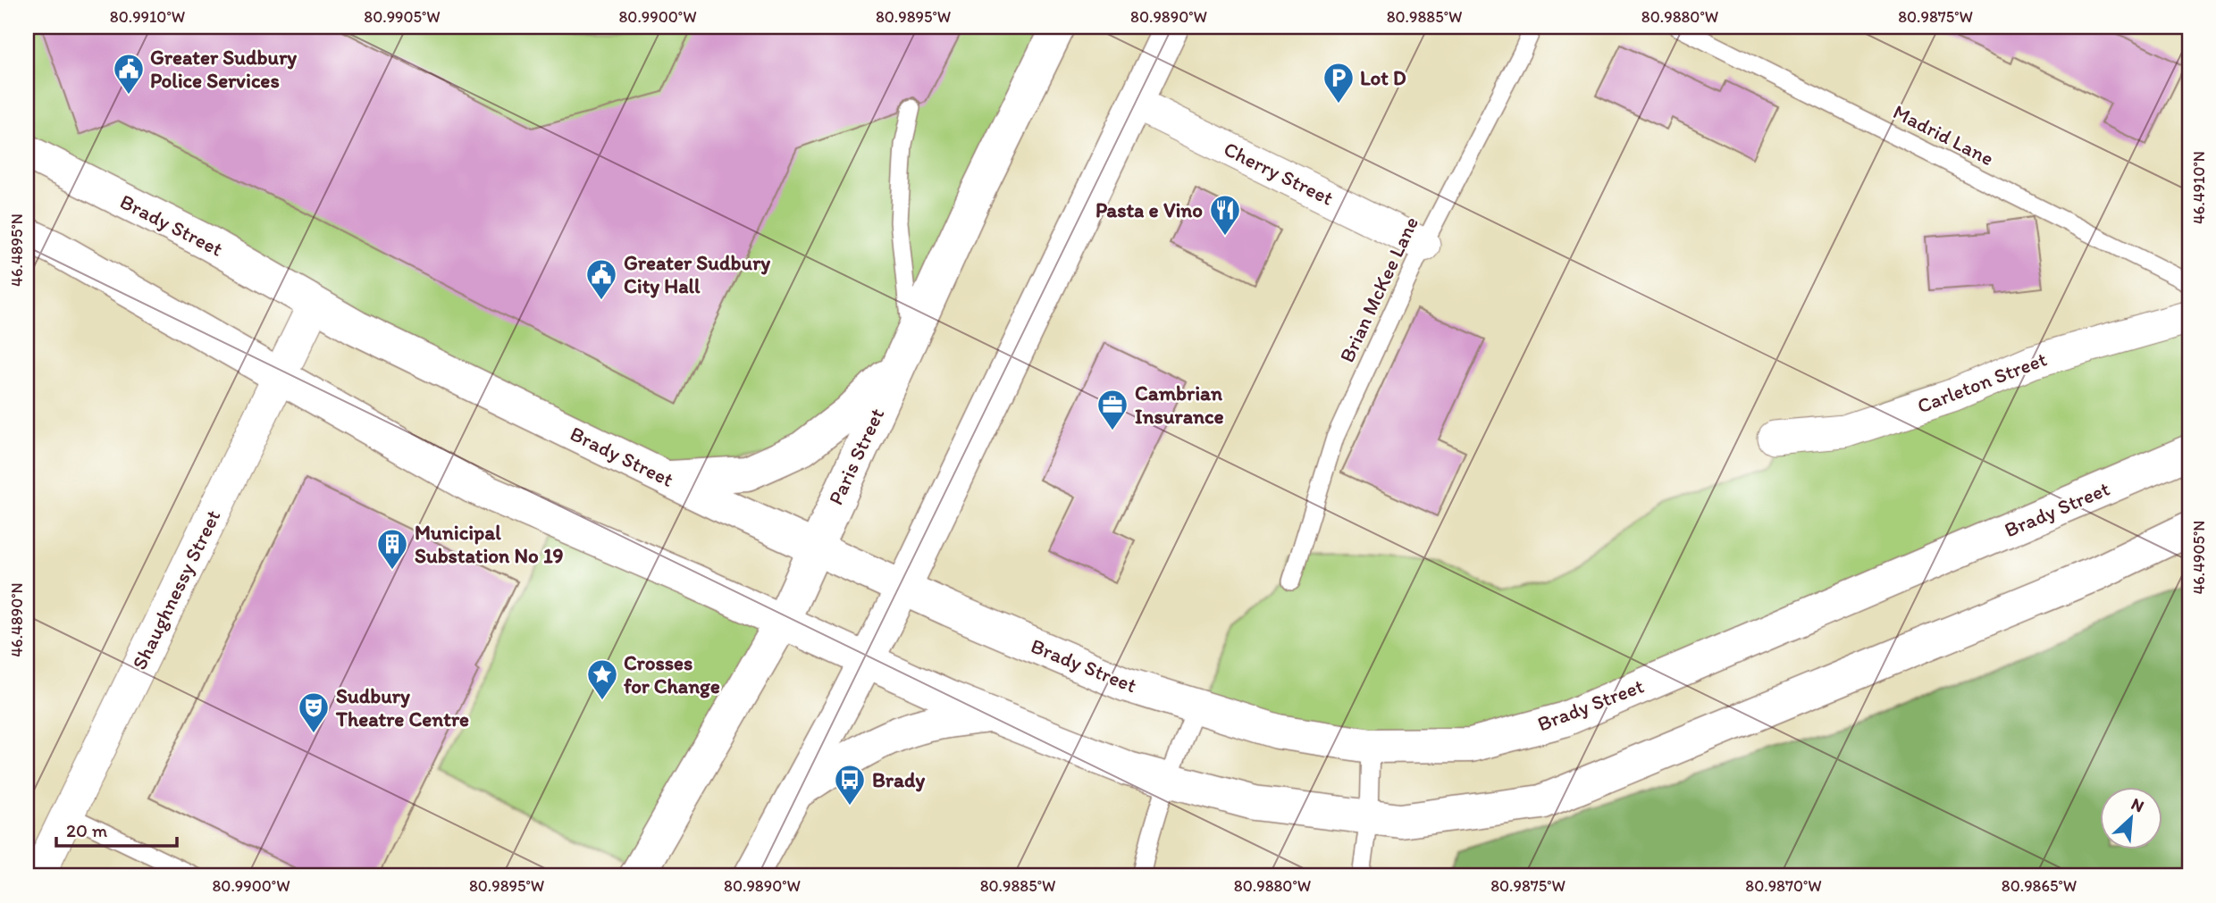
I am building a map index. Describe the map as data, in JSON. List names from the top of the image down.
{
  "streets": {
    "main road": ["Brady Street", "Paris Street"],
    "street": ["Cherry Street", "Carleton Street", "Shaughnessy Street"],
    "lane": ["Madrid Lane", "Brian McKee Lane"]
  },
  "crossings": [
    ["Cherry Street", "Brian McKee Lane"],
    ["Brady Street", "Paris Street"],
    ["Brady Street", "Shaughnessy Street"]
  ],
  "places": {
    "public building": ["Greater Sudbury Police Services", "Greater Sudbury City Hall"],
    "parking": ["Lot D"],
    "restaurant": ["Pasta e Vino"],
    "office": ["Cambrian Insurance"],
    "building": ["Municipal Substation No 19"],
    "place": ["Crosses for Change"],
    "theatre": ["Sudbury Theatre Centre"],
    "bus stop": ["Brady"]
  },
  "scale_bar": "20 m",
  "north": "top right",
  "coordinates": [
    "80.9910°W",
    "80.9905°W",
    "80.9900°W",
    "80.9895°W",
    "80.9890°W",
    "80.9885°W",
    "80.9880°W",
    "80.9875°W",
    "46.4910°N",
    "46.4895°N",
    "46.4905°N",
    "46.4890°N",
    "80.9870°W",
    "80.9865°W"
  ]
}
